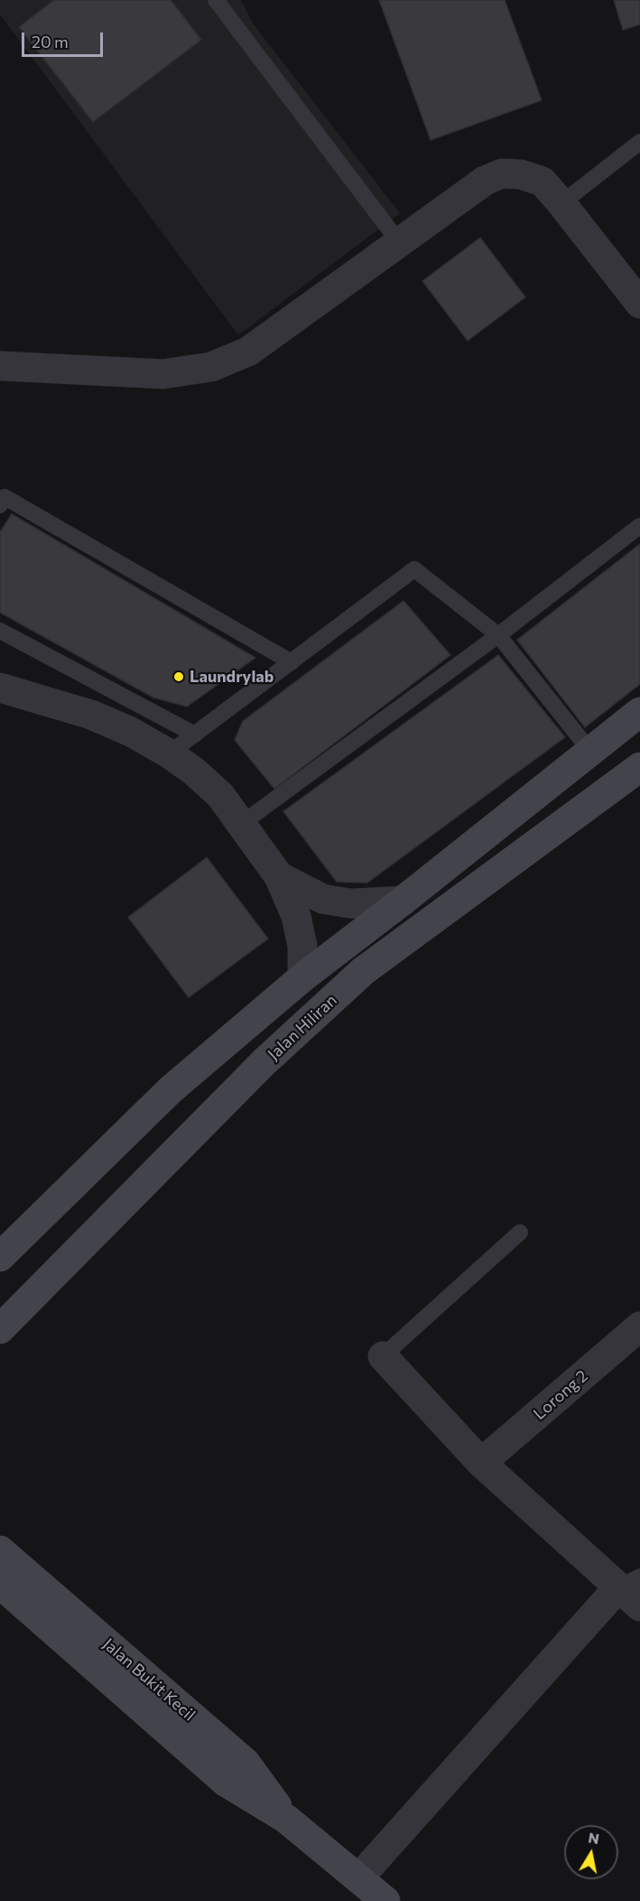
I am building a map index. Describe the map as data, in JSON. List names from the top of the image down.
{
  "streets": {
    "main road": ["Jalan Hiliran", "Jalan Bukit Kecil"],
    "street": ["Lorong 2"]
  },
  "places": ["Laundrylab"],
  "scale_bar": "20 m",
  "north": "top"
}
